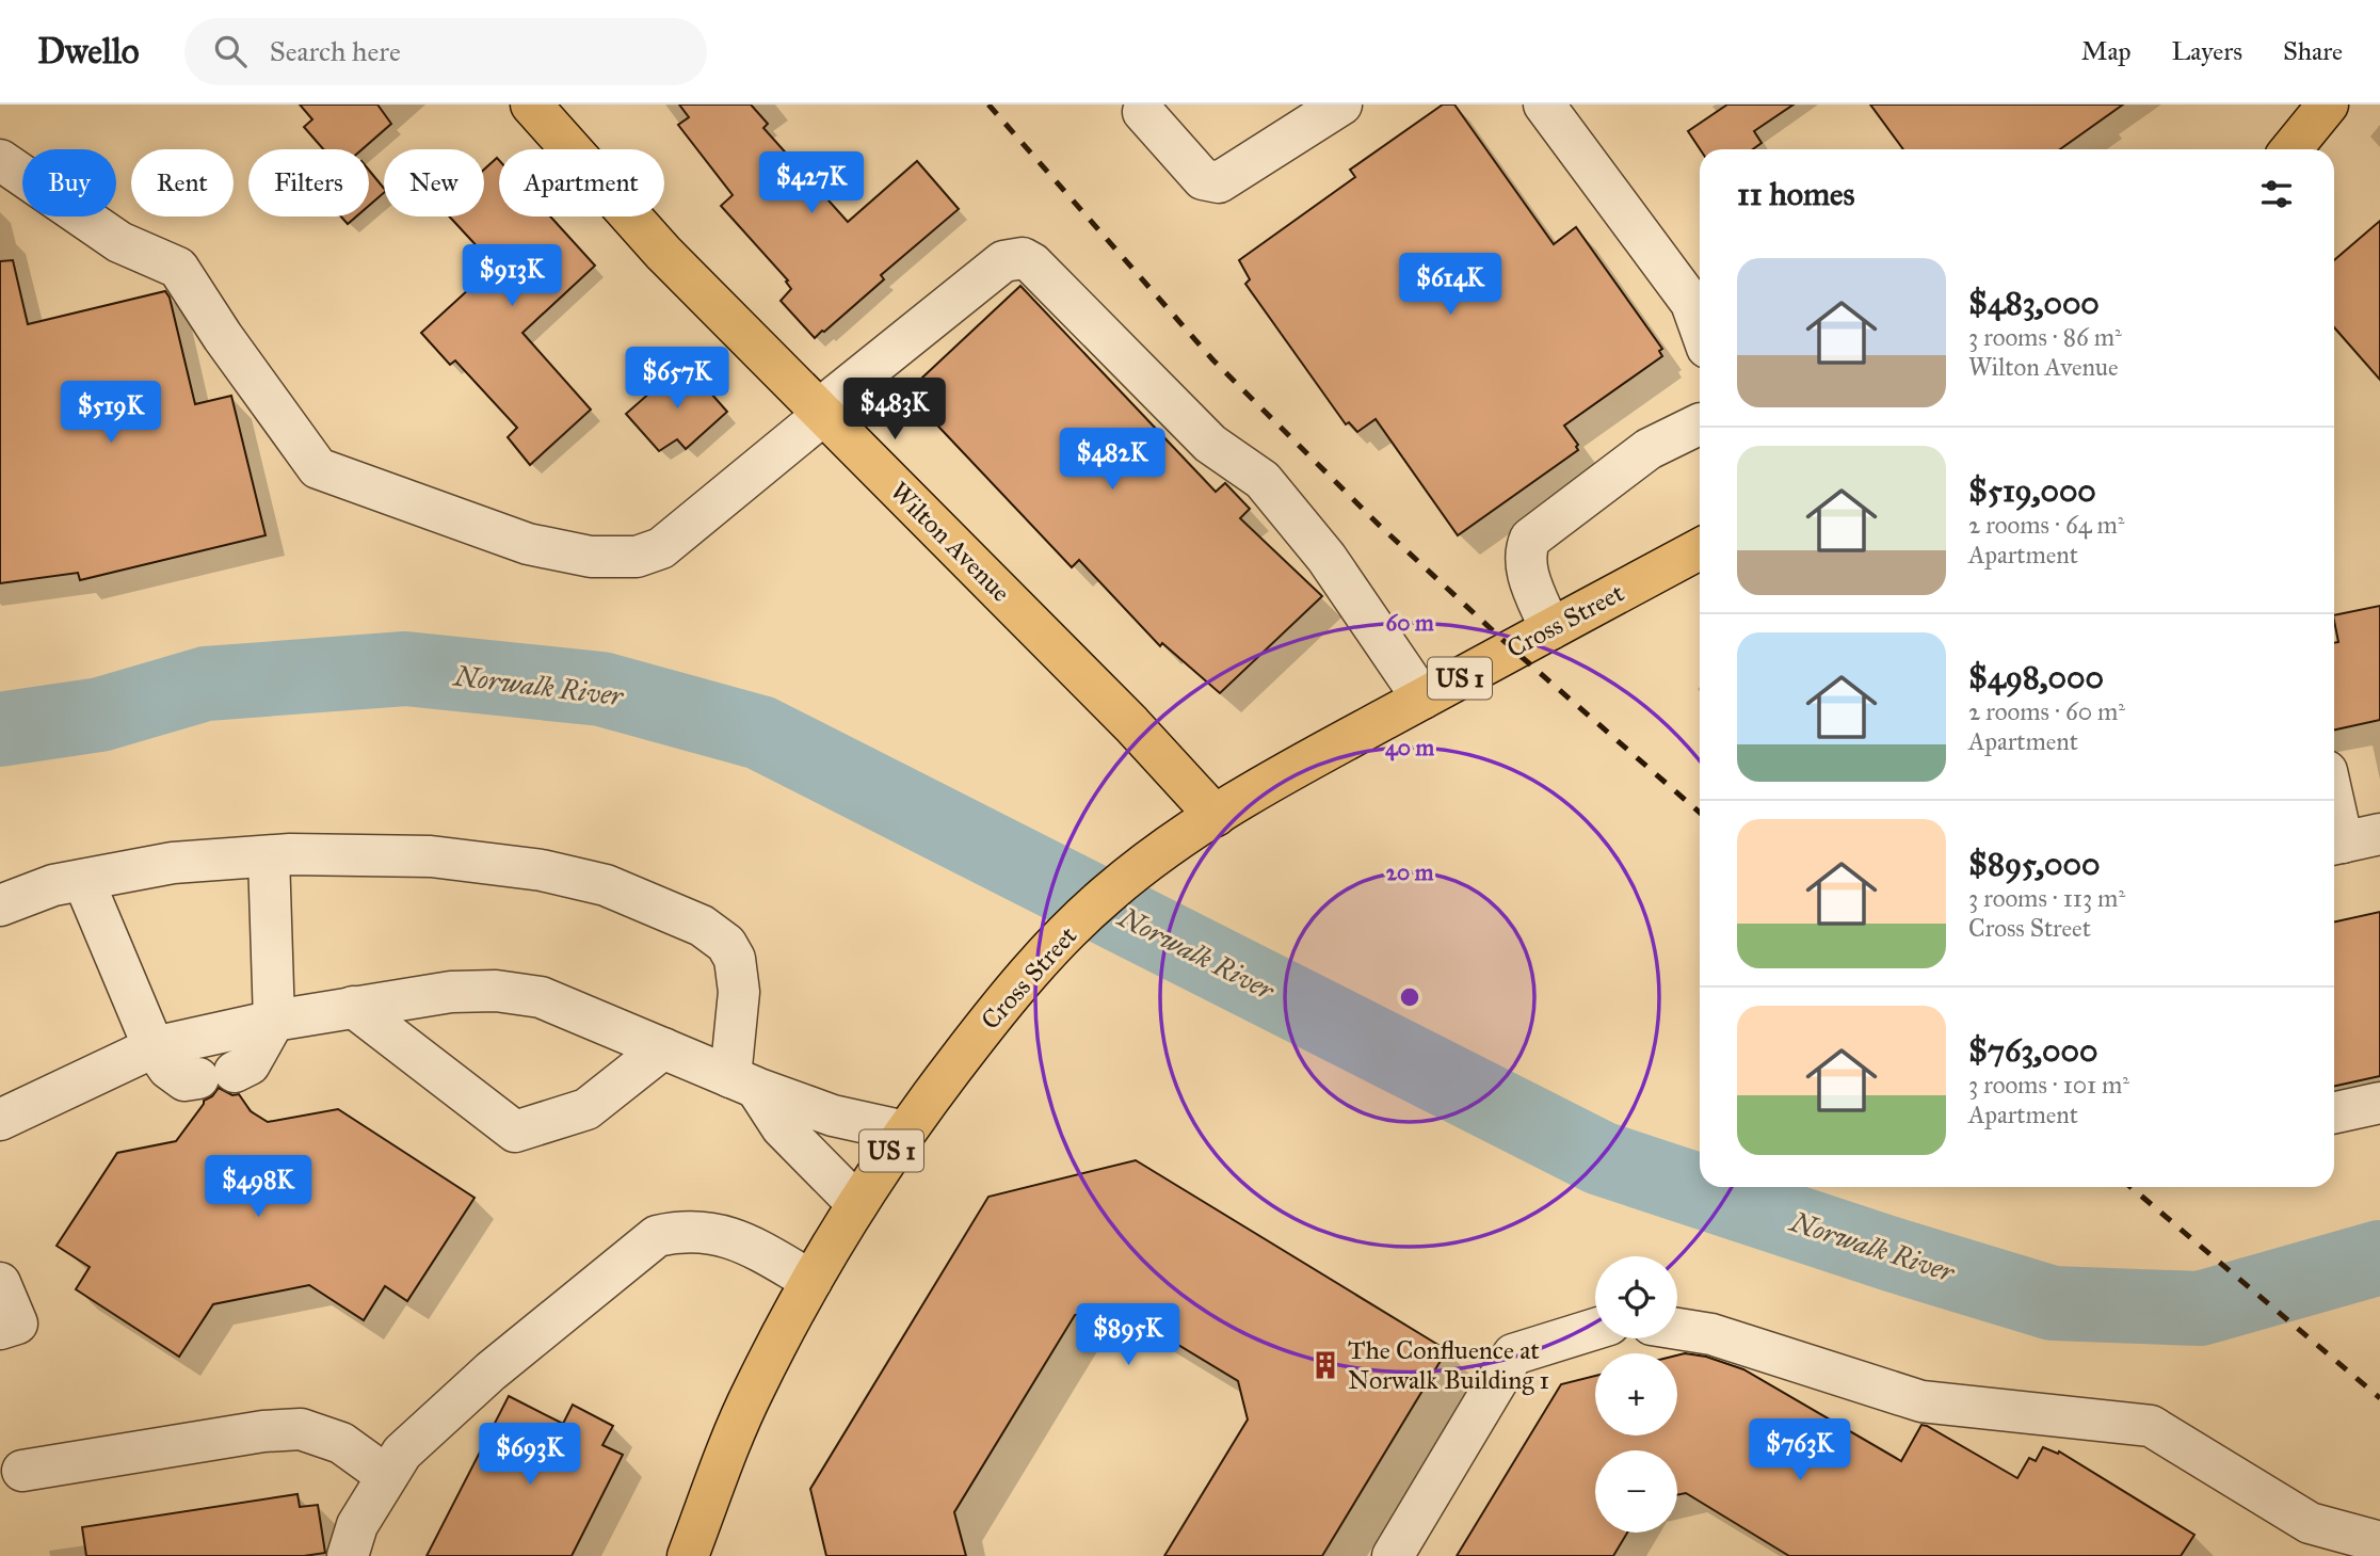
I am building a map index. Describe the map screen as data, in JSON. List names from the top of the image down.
{
  "streets": {
    "main road": ["Wilton Avenue", "Cross Street", "US 1"]
  },
  "crossings": [
    ["Wilton Avenue", "Cross Street"]
  ],
  "water": ["Norwalk River"],
  "places": {
    "building": ["The Confluence at Norwalk Building 1"]
  },
  "page": {
    "header": "Dwello",
    "search": "Search here",
    "nav": ["Map", "Layers", "Share"],
    "chip": [
      "Buy",
      "Rent",
      "Filters",
      "New",
      "Apartment"
    ],
    "heading": "11 homes",
    "price": [
      "$427K",
      "$913K",
      "$614K",
      "$657K",
      "$483K",
      "$519K",
      "$482K",
      "$498K",
      "$895K",
      "$763K",
      "$693K"
    ],
    "list": [
      {
        "name": "$483,000",
        "note": "3 rooms · 86 m² · Wilton Avenue"
      },
      {
        "name": "$519,000",
        "note": "2 rooms · 64 m² · Apartment"
      },
      {
        "name": "$498,000",
        "note": "2 rooms · 60 m² · Apartment"
      },
      {
        "name": "$895,000",
        "note": "3 rooms · 113 m² · Cross Street"
      },
      {
        "name": "$763,000",
        "note": "3 rooms · 101 m² · Apartment"
      }
    ],
    "map_buttons": ["+", "−"]
  },
  "rings": ["60 m", "40 m", "20 m"]
}
